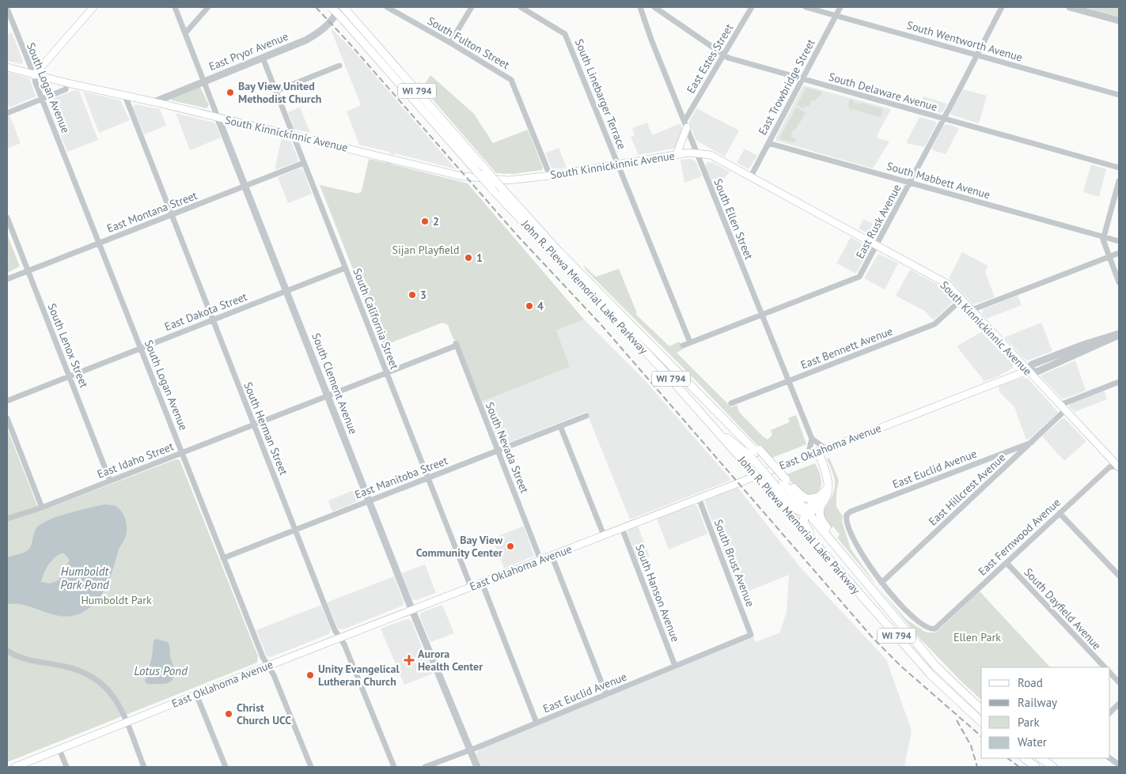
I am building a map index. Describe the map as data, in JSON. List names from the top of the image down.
{
  "streets": {
    "main road": [
      "WI 794",
      "South Kinnickinnic Avenue",
      "John R. Plewa Memorial Lake Parkway",
      "East Oklahoma Avenue"
    ],
    "street": [
      "South Wentworth Avenue",
      "South Fulton Street",
      "East Pryor Avenue",
      "East Estes Street",
      "East Trowbridge Street",
      "South Logan Avenue",
      "South Delaware Avenue",
      "South Linebarger Terrace",
      "South Mabbett Avenue",
      "East Montana Street",
      "South Ellen Street",
      "East Rusk Avenue",
      "East Dakota Street",
      "South California Street",
      "South Lenox Street",
      "East Bennett Avenue",
      "South Clement Avenue",
      "South Herman Street",
      "South Nevada Street",
      "East Idaho Street",
      "East Euclid Avenue",
      "East Manitoba Street",
      "East Hillcrest Avenue",
      "East Fernwood Avenue",
      "South Brust Avenue",
      "South Hanson Avenue",
      "South Dayfield Avenue"
    ]
  },
  "crossings": [
    ["South Wentworth Avenue", "East Trowbridge Street"],
    ["South Wentworth Avenue", "East Rusk Avenue"],
    ["South Fulton Street", "South Kinnickinnic Avenue"],
    ["East Pryor Avenue", "South Kinnickinnic Avenue"],
    ["East Pryor Avenue", "John R. Plewa Memorial Lake Parkway"],
    ["East Pryor Avenue", "South California Street"],
    ["East Pryor Avenue", "South Clement Avenue"],
    ["East Estes Street", "South Delaware Avenue"],
    ["East Estes Street", "South Ellen Street"],
    ["East Trowbridge Street", "South Delaware Avenue"],
    ["East Trowbridge Street", "South Kinnickinnic Avenue"],
    ["East Trowbridge Street", "South Mabbett Avenue"],
    ["South Logan Avenue", "South Kinnickinnic Avenue"],
    ["South Logan Avenue", "East Montana Street"],
    ["South Logan Avenue", "East Dakota Street"],
    ["South Logan Avenue", "East Oklahoma Avenue"],
    ["South Logan Avenue", "East Idaho Street"],
    ["South Logan Avenue", "East Manitoba Street"],
    ["South Delaware Avenue", "East Rusk Avenue"],
    ["South Linebarger Terrace", "South Kinnickinnic Avenue"],
    ["South Linebarger Terrace", "East Rusk Avenue"],
    ["South Kinnickinnic Avenue", "South Ellen Street"],
    ["South Kinnickinnic Avenue", "East Rusk Avenue"],
    ["South Kinnickinnic Avenue", "South California Street"],
    ["South Kinnickinnic Avenue", "East Bennett Avenue"],
    ["South Kinnickinnic Avenue", "South Clement Avenue"],
    ["South Kinnickinnic Avenue", "South Herman Street"],
    ["South Kinnickinnic Avenue", "East Oklahoma Avenue"],
    ["South Kinnickinnic Avenue", "East Hillcrest Avenue"],
    ["South Kinnickinnic Avenue", "East Fernwood Avenue"],
    ["South Mabbett Avenue", "East Rusk Avenue"],
    ["East Montana Street", "South California Street"],
    ["East Montana Street", "South Lenox Street"],
    ["East Montana Street", "South Clement Avenue"],
    ["East Montana Street", "South Herman Street"],
    ["South Ellen Street", "East Rusk Avenue"],
    ["South Ellen Street", "East Bennett Avenue"],
    ["East Dakota Street", "South California Street"],
    ["East Dakota Street", "South Lenox Street"],
    ["East Dakota Street", "South Clement Avenue"],
    ["East Dakota Street", "South Herman Street"],
    ["South California Street", "East Oklahoma Avenue"],
    ["South California Street", "East Idaho Street"],
    ["South California Street", "East Manitoba Street"],
    ["South Lenox Street", "East Idaho Street"],
    ["South Clement Avenue", "East Oklahoma Avenue"],
    ["South Clement Avenue", "East Idaho Street"],
    ["South Clement Avenue", "East Euclid Avenue"],
    ["South Clement Avenue", "East Manitoba Street"],
    ["South Herman Street", "East Oklahoma Avenue"],
    ["South Herman Street", "East Idaho Street"],
    ["South Herman Street", "East Manitoba Street"],
    ["East Oklahoma Avenue", "South Nevada Street"],
    ["East Oklahoma Avenue", "South Brust Avenue"],
    ["East Oklahoma Avenue", "South Hanson Avenue"],
    ["South Nevada Street", "East Idaho Street"],
    ["South Nevada Street", "East Manitoba Street"],
    ["East Euclid Avenue", "East Hillcrest Avenue"],
    ["East Euclid Avenue", "East Fernwood Avenue"],
    ["East Euclid Avenue", "South Brust Avenue"],
    ["East Euclid Avenue", "South Hanson Avenue"],
    ["East Hillcrest Avenue", "East Fernwood Avenue"],
    ["East Fernwood Avenue", "South Dayfield Avenue"]
  ],
  "water": ["Humboldt Park Pond", "Lotus Pond"],
  "parks": ["Sijan Playfield", "Humboldt Park", "Ellen Park"],
  "places": {
    "other": [
      "Bay View United Methodist Church",
      "2",
      "1",
      "3",
      "4",
      "Bay View Community Center",
      "Unity Evangelical Lutheran Church",
      "Christ Church UCC"
    ],
    "health": ["Aurora Health Center"]
  },
  "legend": [
    "Road",
    "Railway",
    "Park",
    "Water"
  ]
}
